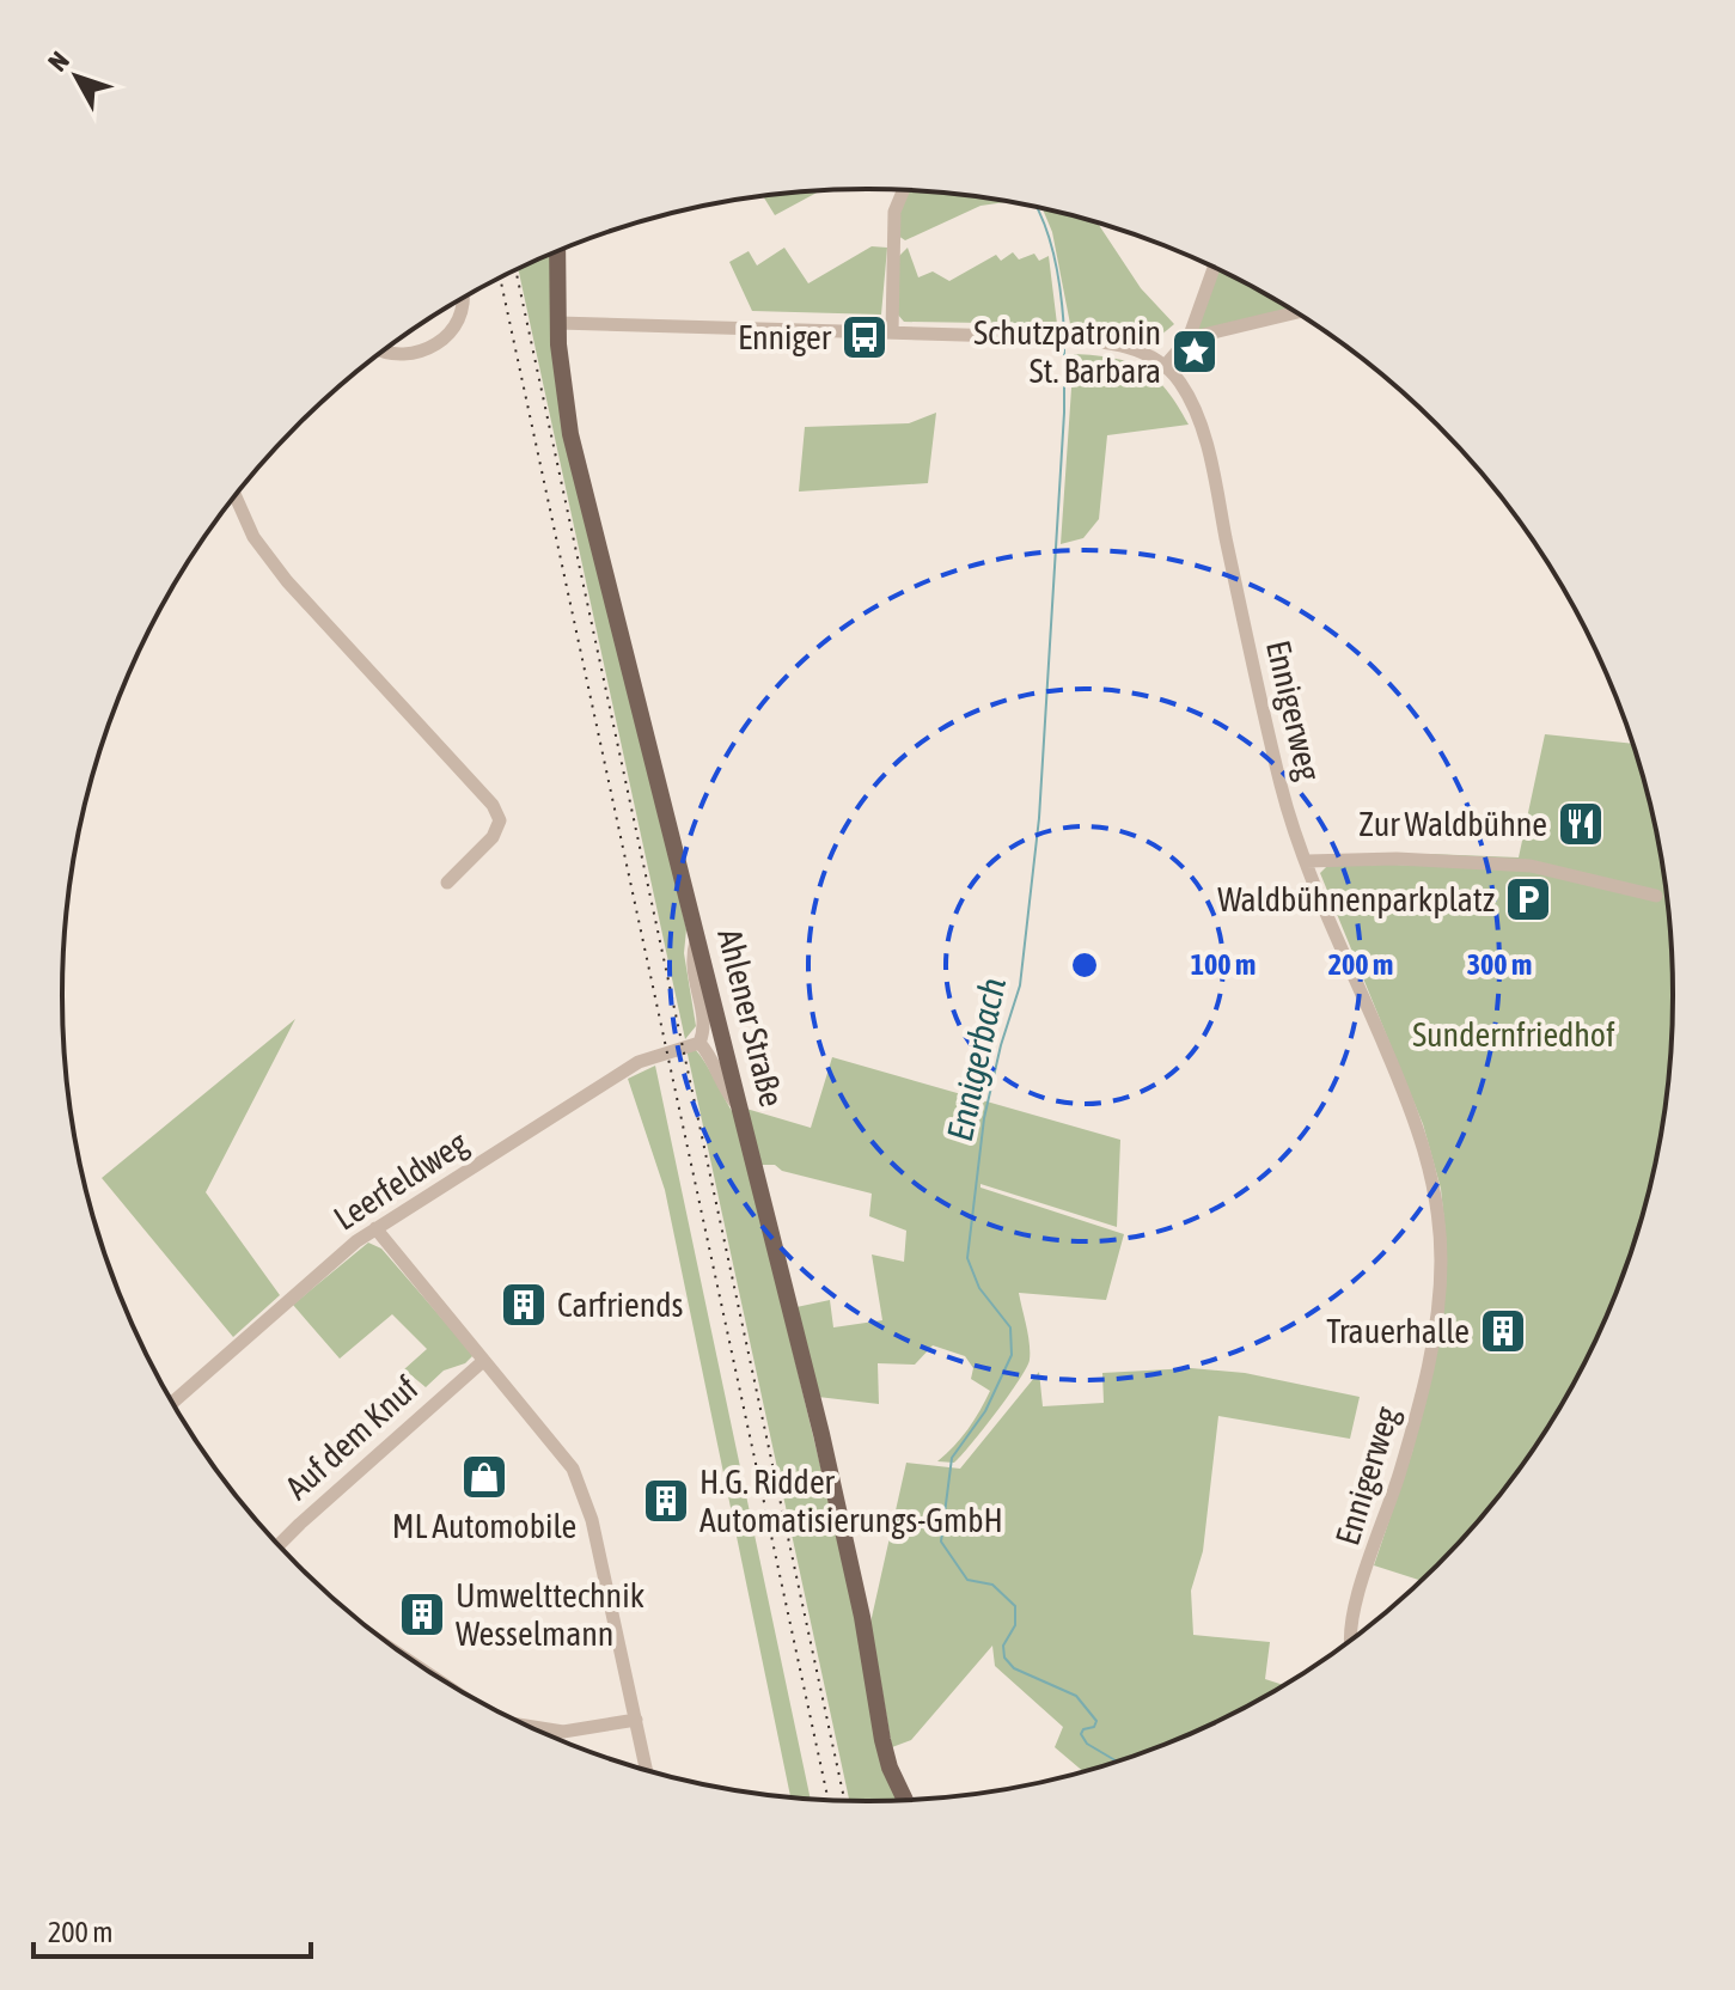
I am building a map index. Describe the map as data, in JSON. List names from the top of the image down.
{
  "streets": {
    "main road": ["Ahlener Straße"],
    "street": ["Ennigerweg", "Leerfeldweg", "Auf dem Knuf"]
  },
  "water": ["Ennigerbach"],
  "parks": ["Sundernfriedhof"],
  "places": {
    "bus stop": ["Enniger"],
    "place": ["Schutzpatronin St. Barbara"],
    "restaurant": ["Zur Waldbühne"],
    "parking": ["Waldbühnenparkplatz"],
    "building": [
      "Carfriends",
      "Trauerhalle",
      "H.G. Ridder Automatisierungs-GmbH",
      "Umwelttechnik Wesselmann"
    ],
    "shop": ["ML Automobile"]
  },
  "scale_bar": "200 m",
  "north": "top left",
  "rings": ["100 m", "200 m", "300 m"]
}
